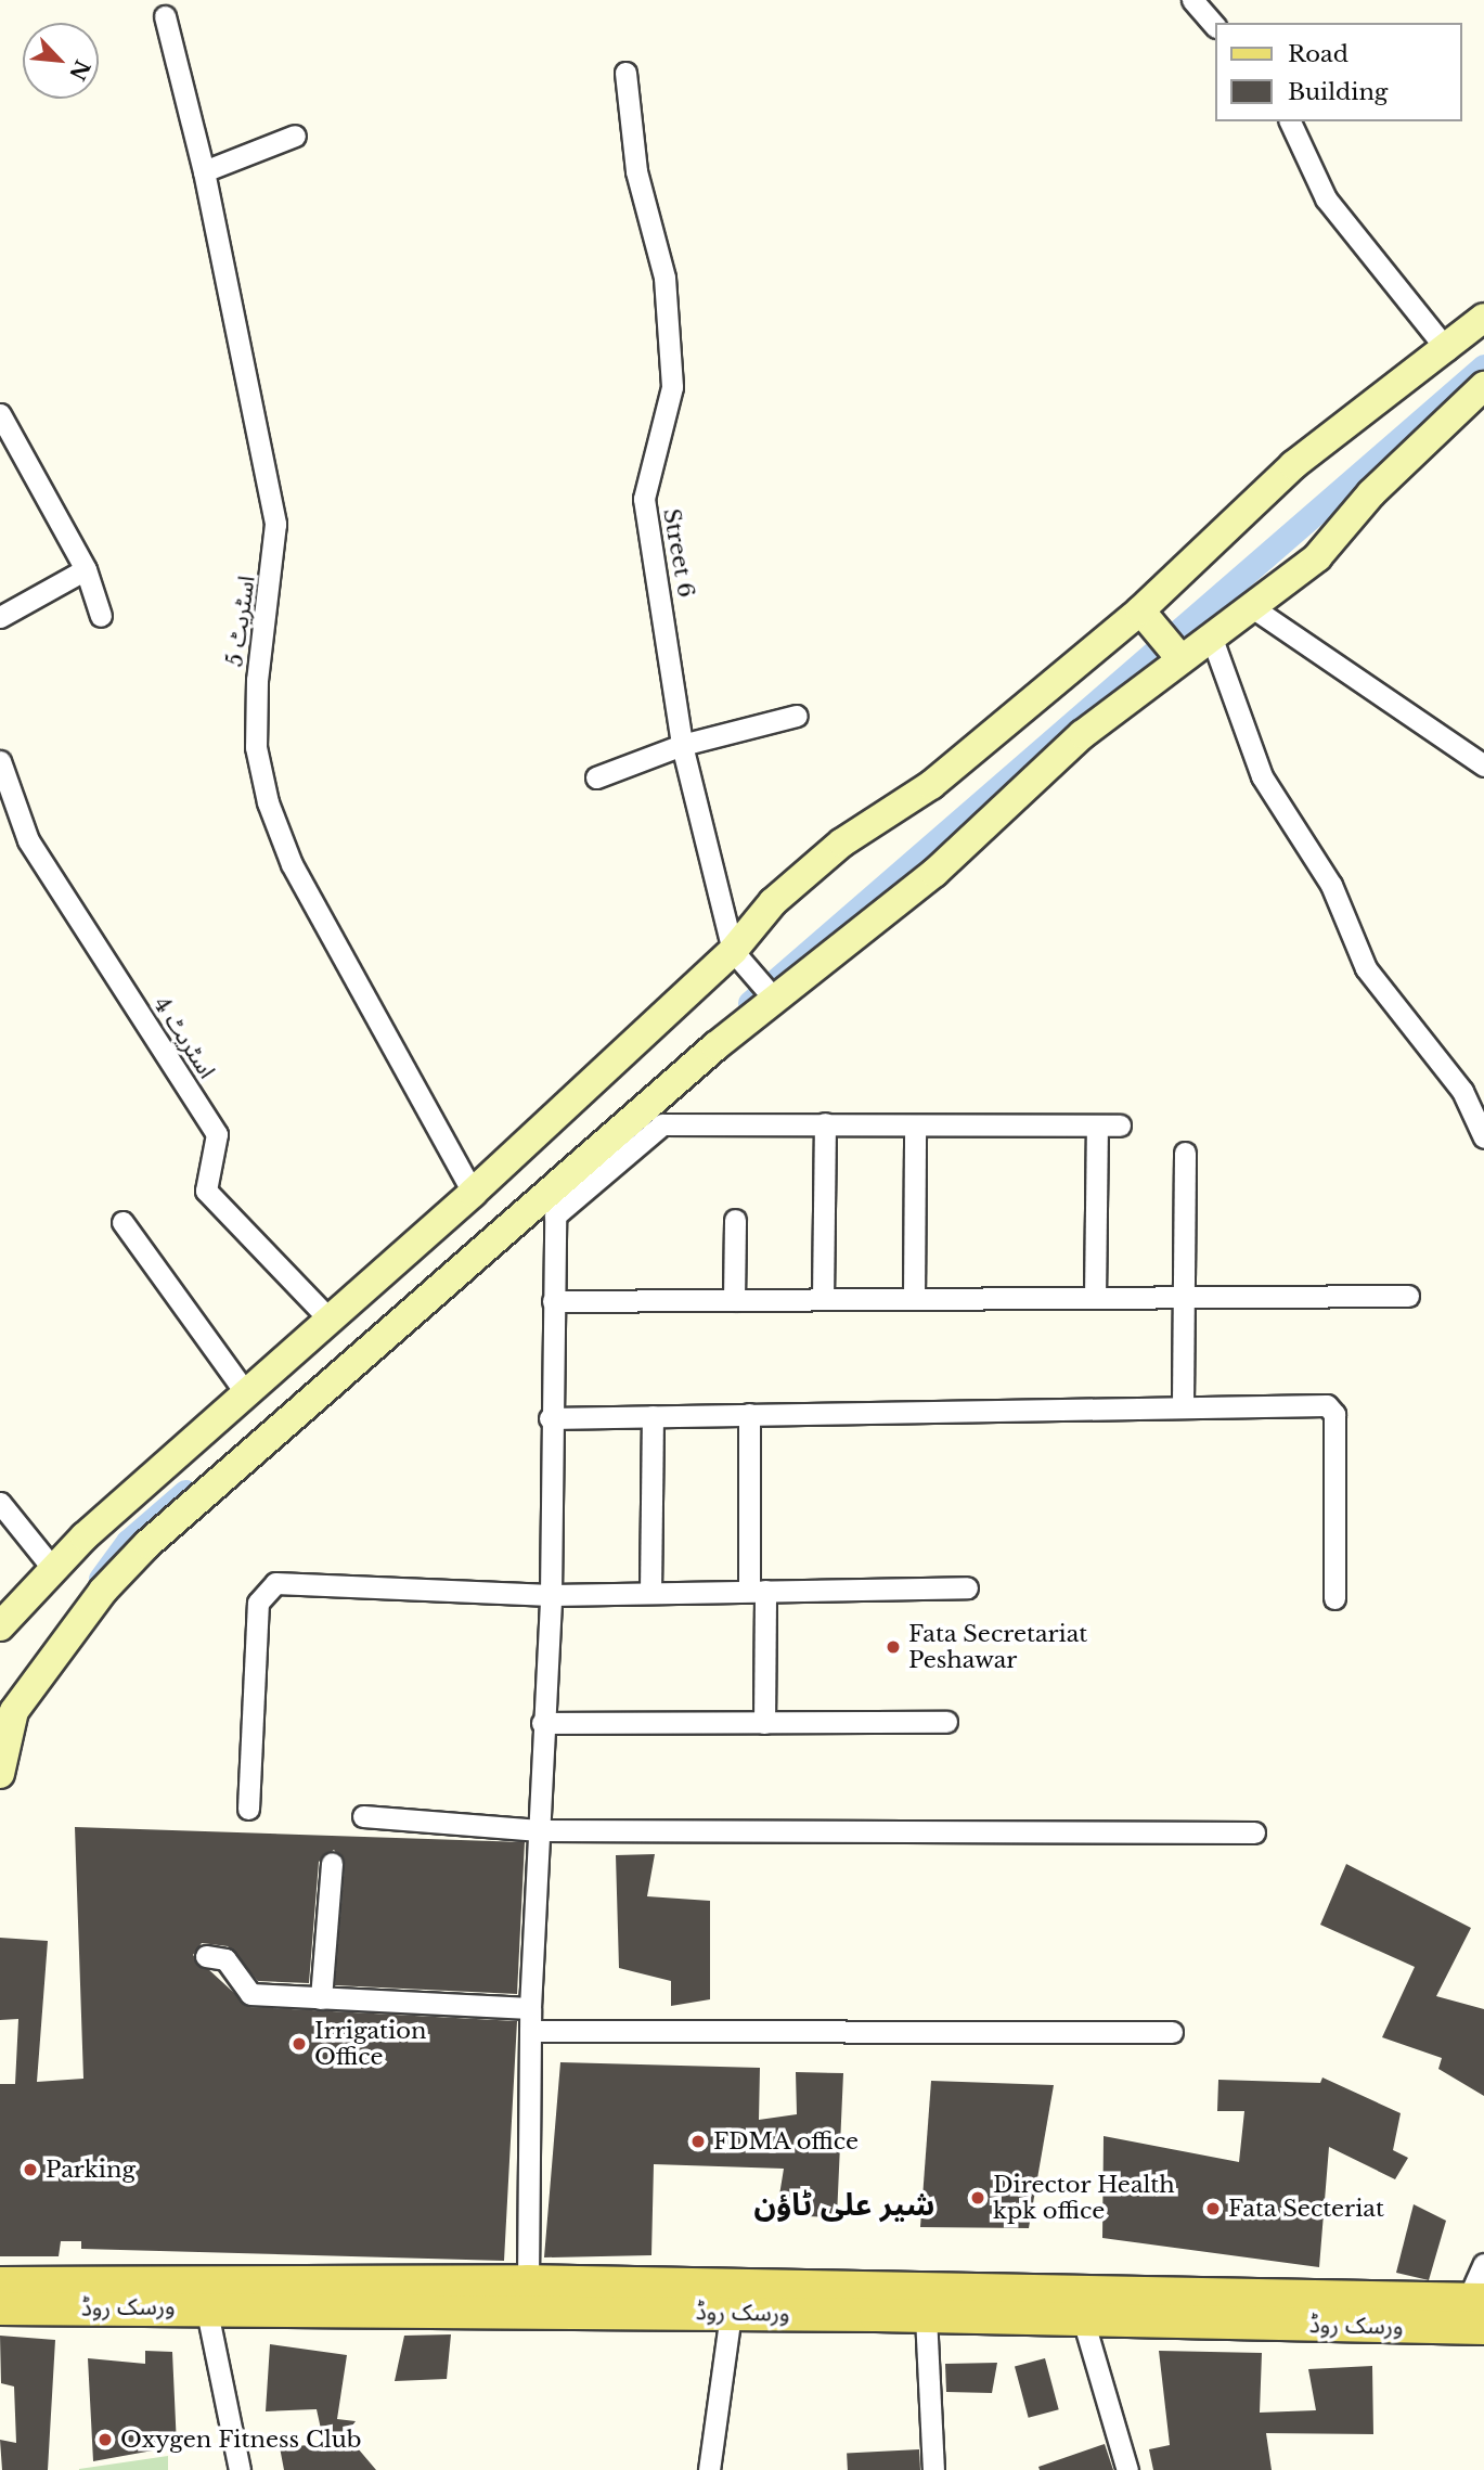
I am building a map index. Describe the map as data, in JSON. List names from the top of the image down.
{
  "streets": {
    "main road": ["ورسک روڈ"],
    "street": ["Street 6", "اسٹریٹ 5", "اسٹریٹ 4"]
  },
  "districts": ["شیر علی ٹاؤن"],
  "places": [
    "Fata Secretariat Peshawar",
    "Irrigation Office",
    "FDMA office",
    "Parking",
    "Director Health kpk office",
    "Fata Secteriat",
    "Oxygen Fitness Club"
  ],
  "legend": ["Road", "Building"],
  "north": "bottom right"
}
